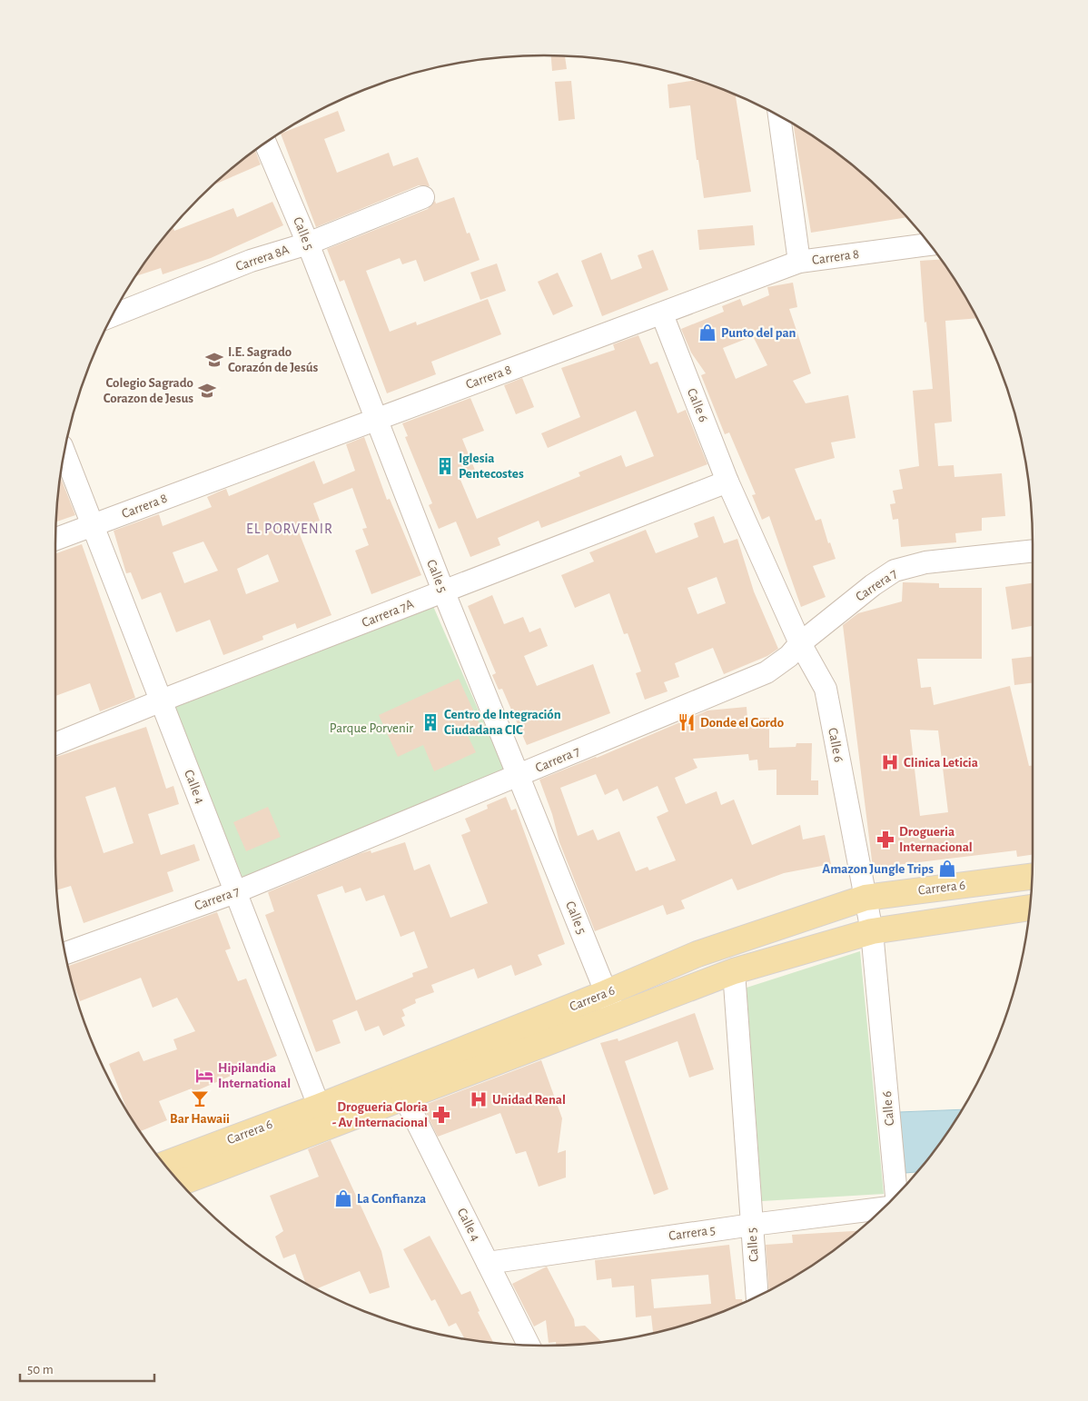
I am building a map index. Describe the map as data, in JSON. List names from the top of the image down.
{
  "streets": {
    "main road": ["Carrera 6"],
    "street": [
      "Calle 5",
      "Carrera 8",
      "Carrera 8A",
      "Calle 6",
      "Carrera 7",
      "Carrera 7A",
      "Calle 4",
      "Carrera 5"
    ]
  },
  "crossings": [
    ["Calle 5", "Carrera 8"],
    ["Calle 5", "Carrera 8A"],
    ["Calle 5", "Carrera 7"],
    ["Calle 5", "Carrera 7A"],
    ["Calle 5", "Carrera 6"],
    ["Calle 5", "Carrera 5"],
    ["Carrera 8", "Calle 6"],
    ["Carrera 8", "Calle 4"],
    ["Calle 6", "Carrera 7"],
    ["Calle 6", "Carrera 7A"],
    ["Calle 6", "Carrera 6"],
    ["Carrera 7", "Calle 4"],
    ["Carrera 7A", "Calle 4"],
    ["Calle 4", "Carrera 6"],
    ["Calle 4", "Carrera 5"]
  ],
  "districts": ["EL PORVENIR"],
  "parks": ["Parque Porvenir"],
  "places": {
    "shop": ["Punto del pan", "Amazon Jungle Trips", "La Confianza"],
    "school or university": ["I.E. Sagrado Corazón de Jesús", "Colegio Sagrado Corazon de Jesus"],
    "building": ["Iglesia Pentecostes", "Centro de Integración Ciudadana CIC"],
    "restaurant": ["Donde el Gordo"],
    "hospital": ["Clinica Leticia", "Unidad Renal"],
    "pharmacy": ["Drogueria Internacional", "Drogueria Gloria - Av Internacional"],
    "hotel": ["Hipilandia International"],
    "bar": ["Bar Hawaii"]
  },
  "scale_bar": "50 m"
}
